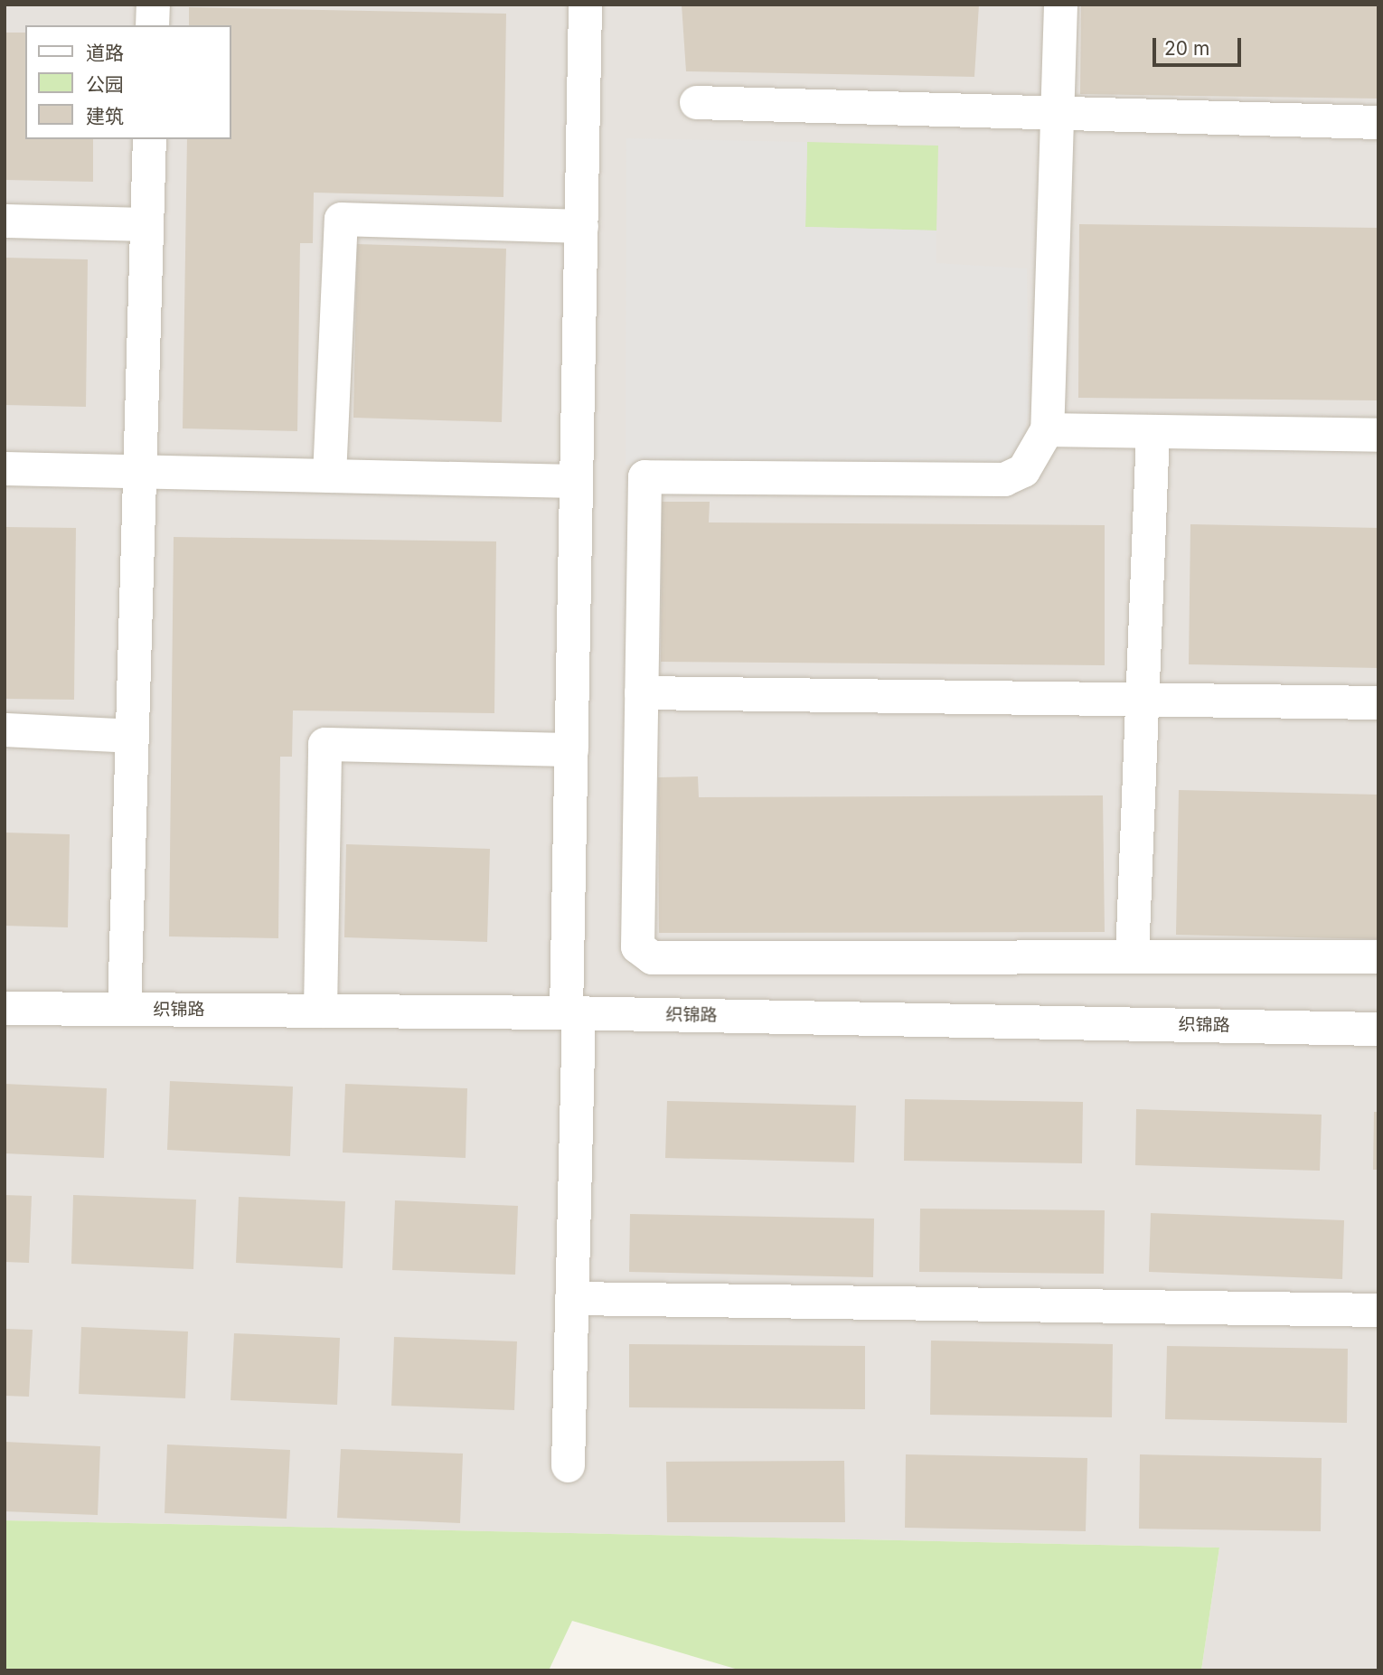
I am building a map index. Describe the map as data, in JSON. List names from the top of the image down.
{
  "streets": {
    "street": ["织锦路"]
  },
  "legend": ["道路", "公园", "建筑"],
  "scale_bar": "20 m"
}
